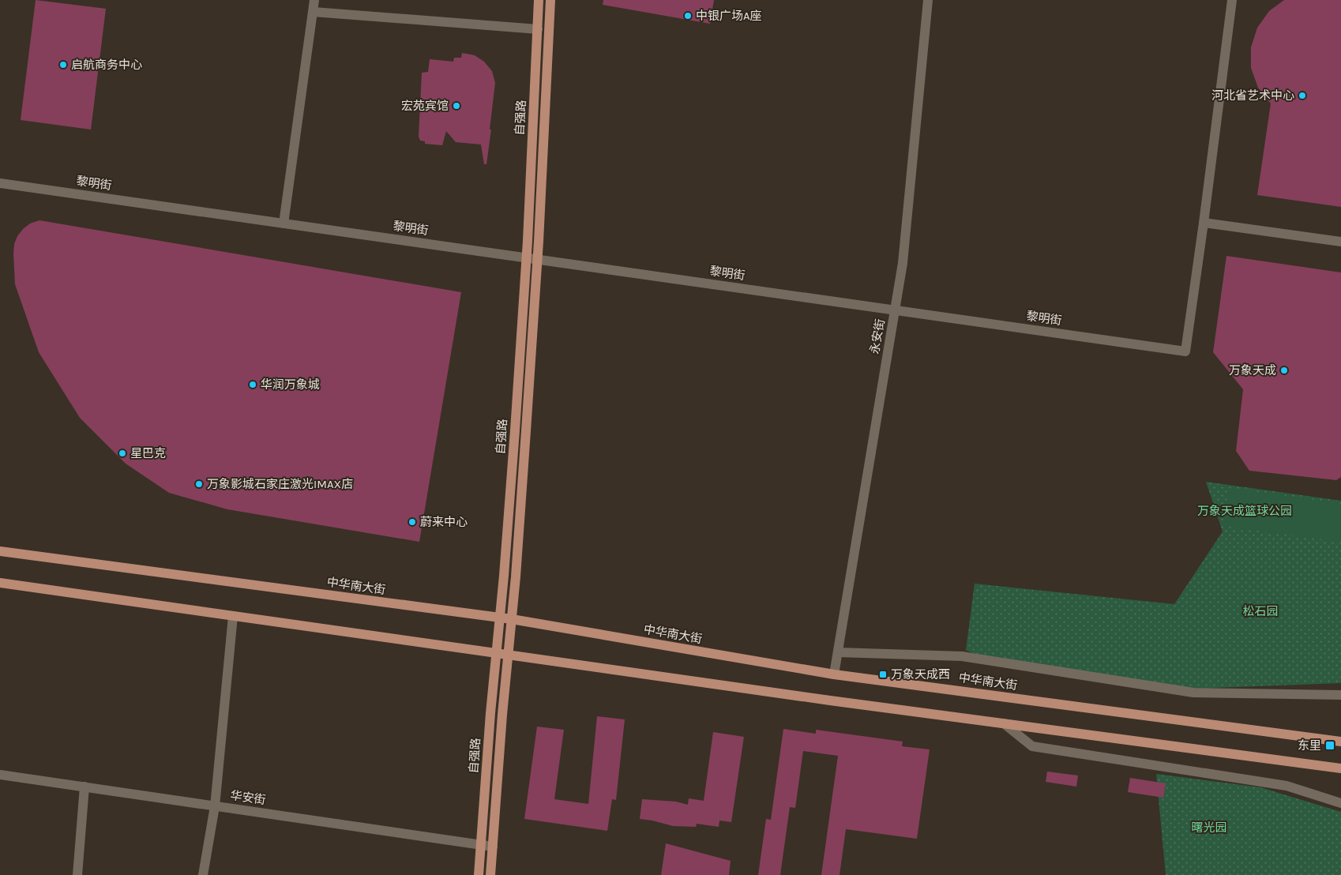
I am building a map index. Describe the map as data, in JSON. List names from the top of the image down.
{
  "streets": {
    "main road": ["自强路", "中华南大街"],
    "street": ["黎明街", "永安街", "华安街"]
  },
  "crossings": [
    ["自强路", "黎明街"],
    ["自强路", "中华南大街"],
    ["自强路", "华安街"],
    ["黎明街", "永安街"],
    ["永安街", "中华南大街"]
  ],
  "parks": ["万象天成篮球公园", "松石园", "曙光园"],
  "places": {
    "other": [
      "中银广场A座",
      "启航商务中心",
      "河北省艺术中心",
      "宏苑宾馆",
      "万象天成",
      "华润万象城",
      "星巴克",
      "万象影城石家庄激光IMAX店",
      "蔚来中心"
    ],
    "transit": ["万象天成西", "东里"]
  }
}
